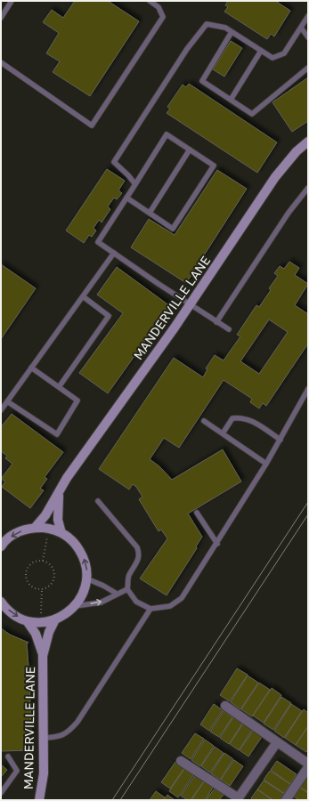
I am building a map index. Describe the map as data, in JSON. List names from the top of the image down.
{
  "streets": {
    "street": ["MANDERVILLE LANE"]
  }
}
